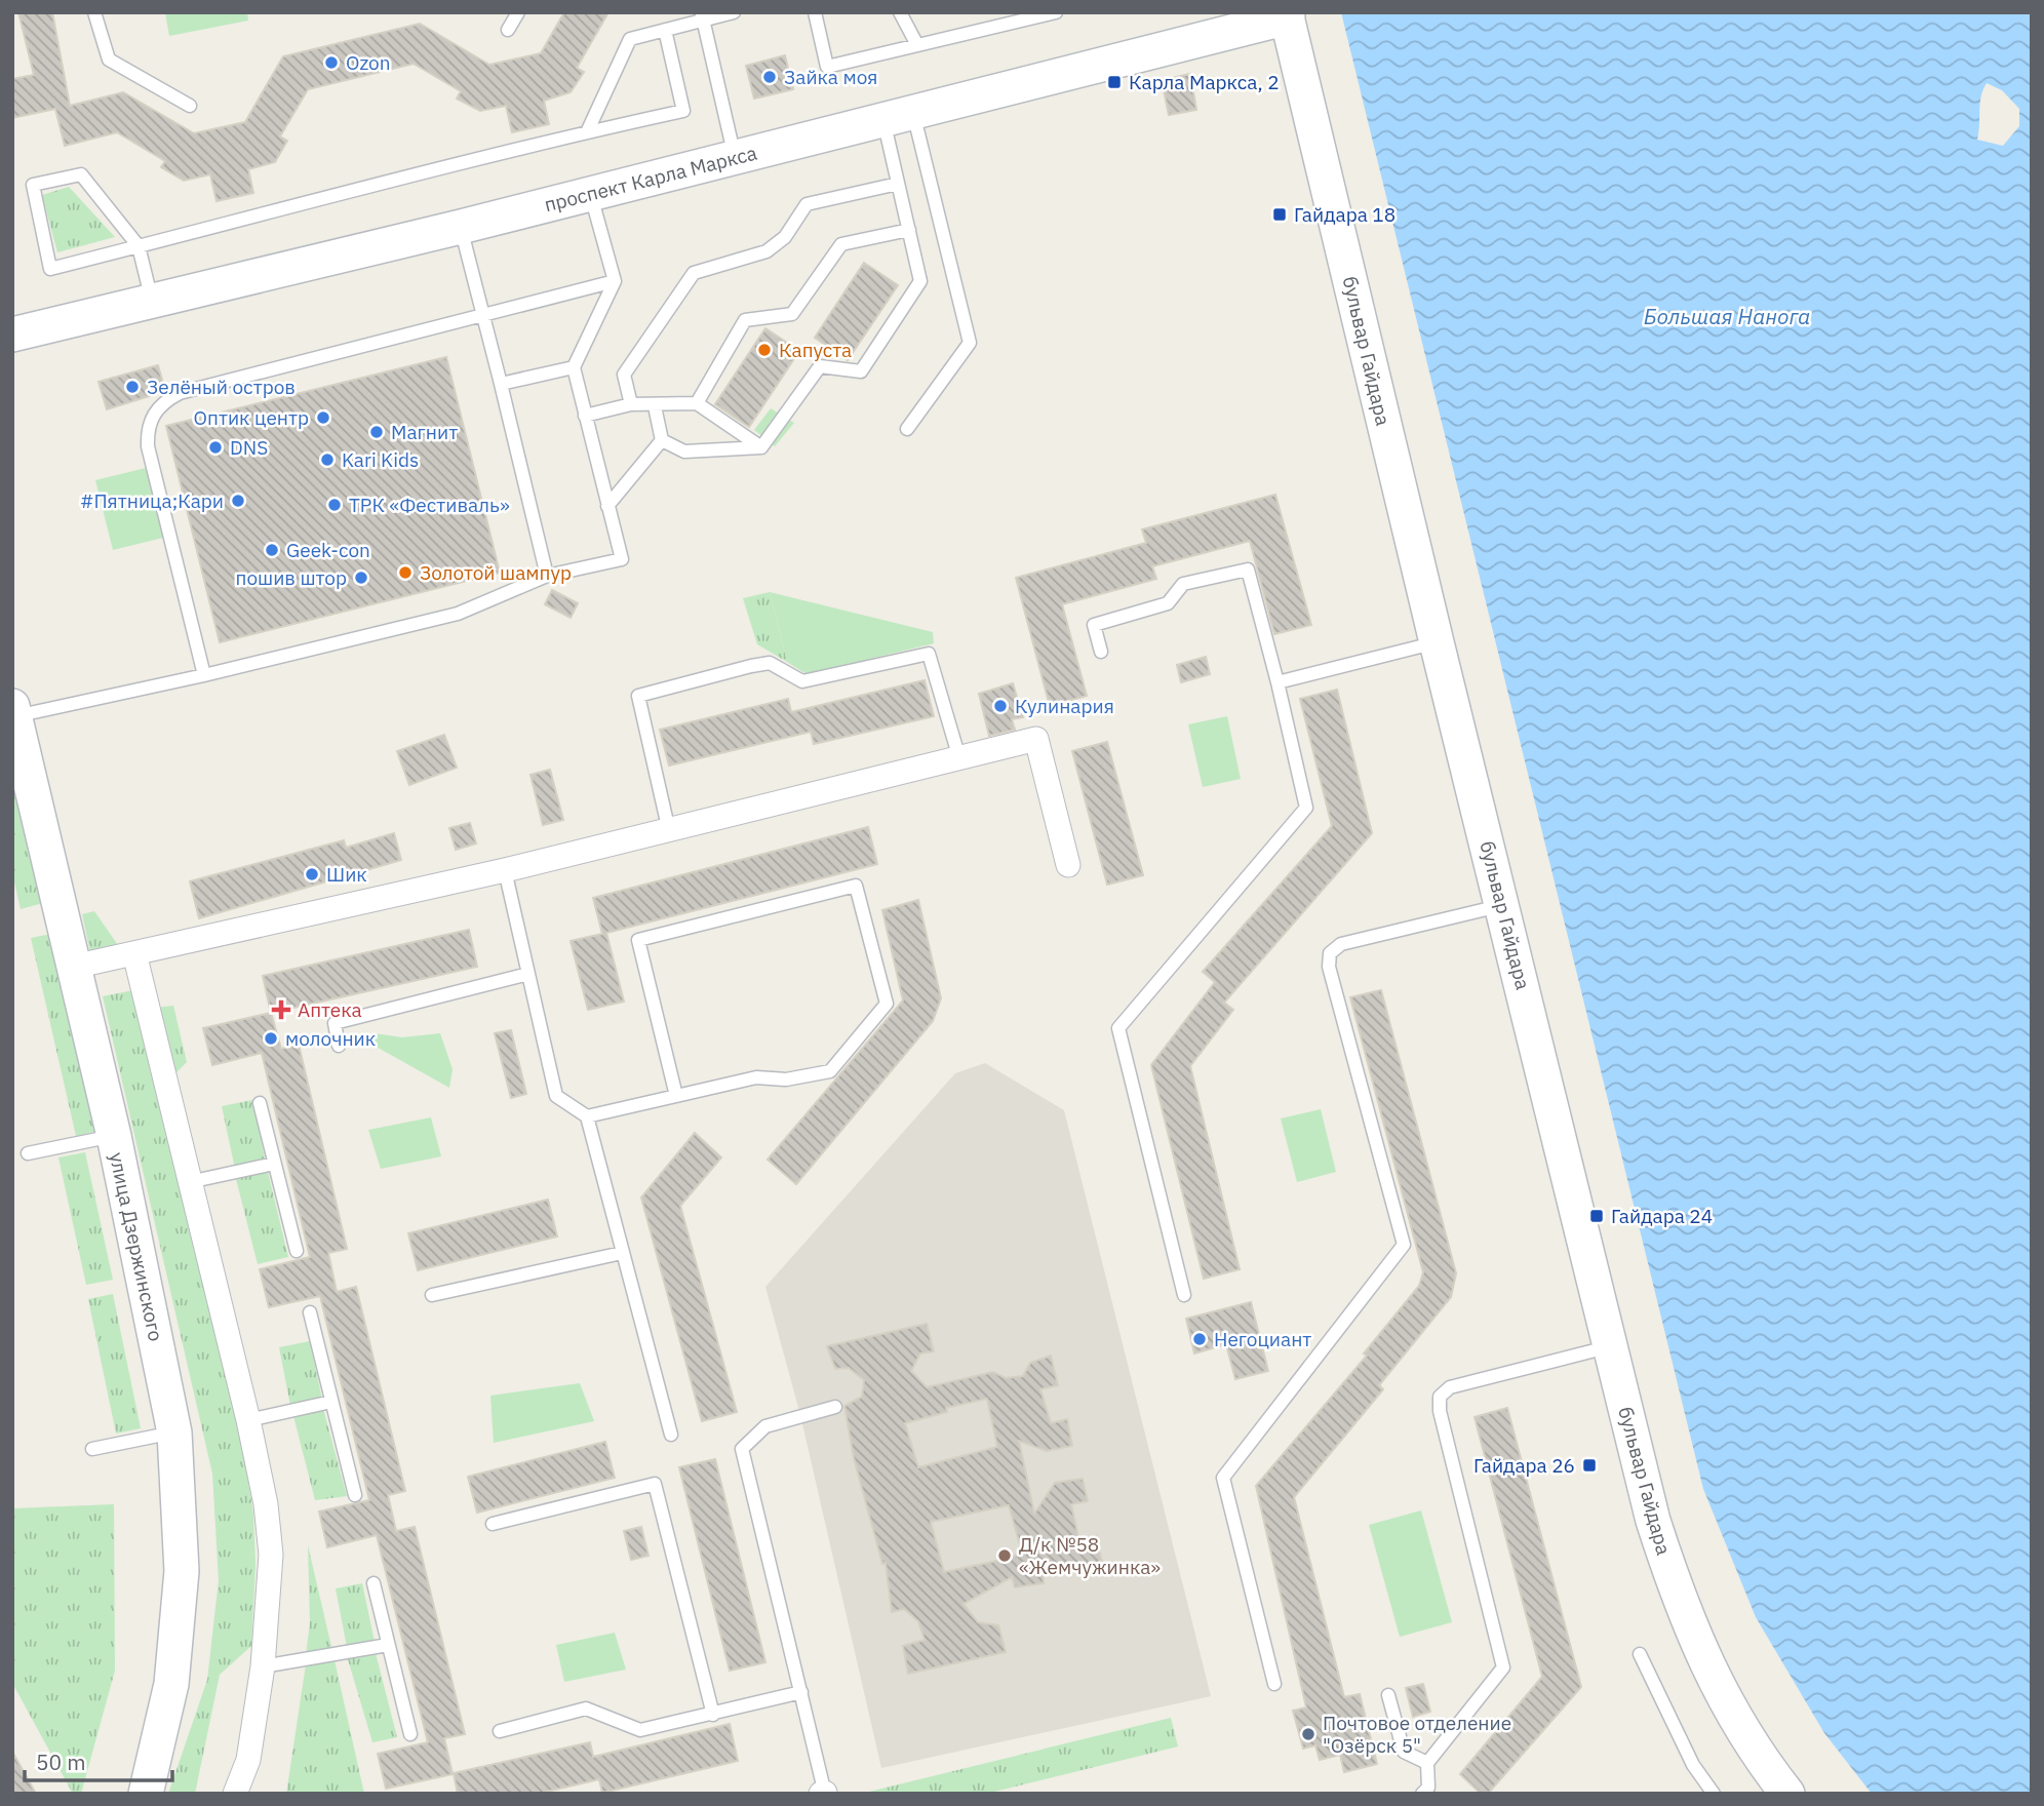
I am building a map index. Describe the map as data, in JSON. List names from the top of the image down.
{
  "streets": {
    "street": ["проспект Карла Маркса", "бульвар Гайдара", "улица Дзержинского"]
  },
  "crossings": [
    ["проспект Карла Маркса", "бульвар Гайдара"]
  ],
  "water": ["Большая Нанога"],
  "places": {
    "other": [
      "Ozon",
      "Зайка моя",
      "Капуста",
      "Зелёный остров",
      "Оптик центр",
      "Магнит",
      "DNS",
      "Kari Kids",
      "#Пятница;Кари",
      "ТРК «Фестиваль»",
      "Geek-con",
      "Золотой шампур",
      "пошив штор",
      "Кулинария",
      "Шик",
      "молочник",
      "Негоциант",
      "Д/к №58 «Жемчужинка»",
      "Почтовое отделение \"Озёрск 5\""
    ],
    "transit": [
      "Карла Маркса, 2",
      "Гайдара 18",
      "Гайдара 24",
      "Гайдара 26"
    ],
    "health": ["Аптека"]
  },
  "scale_bar": "50 m"
}
